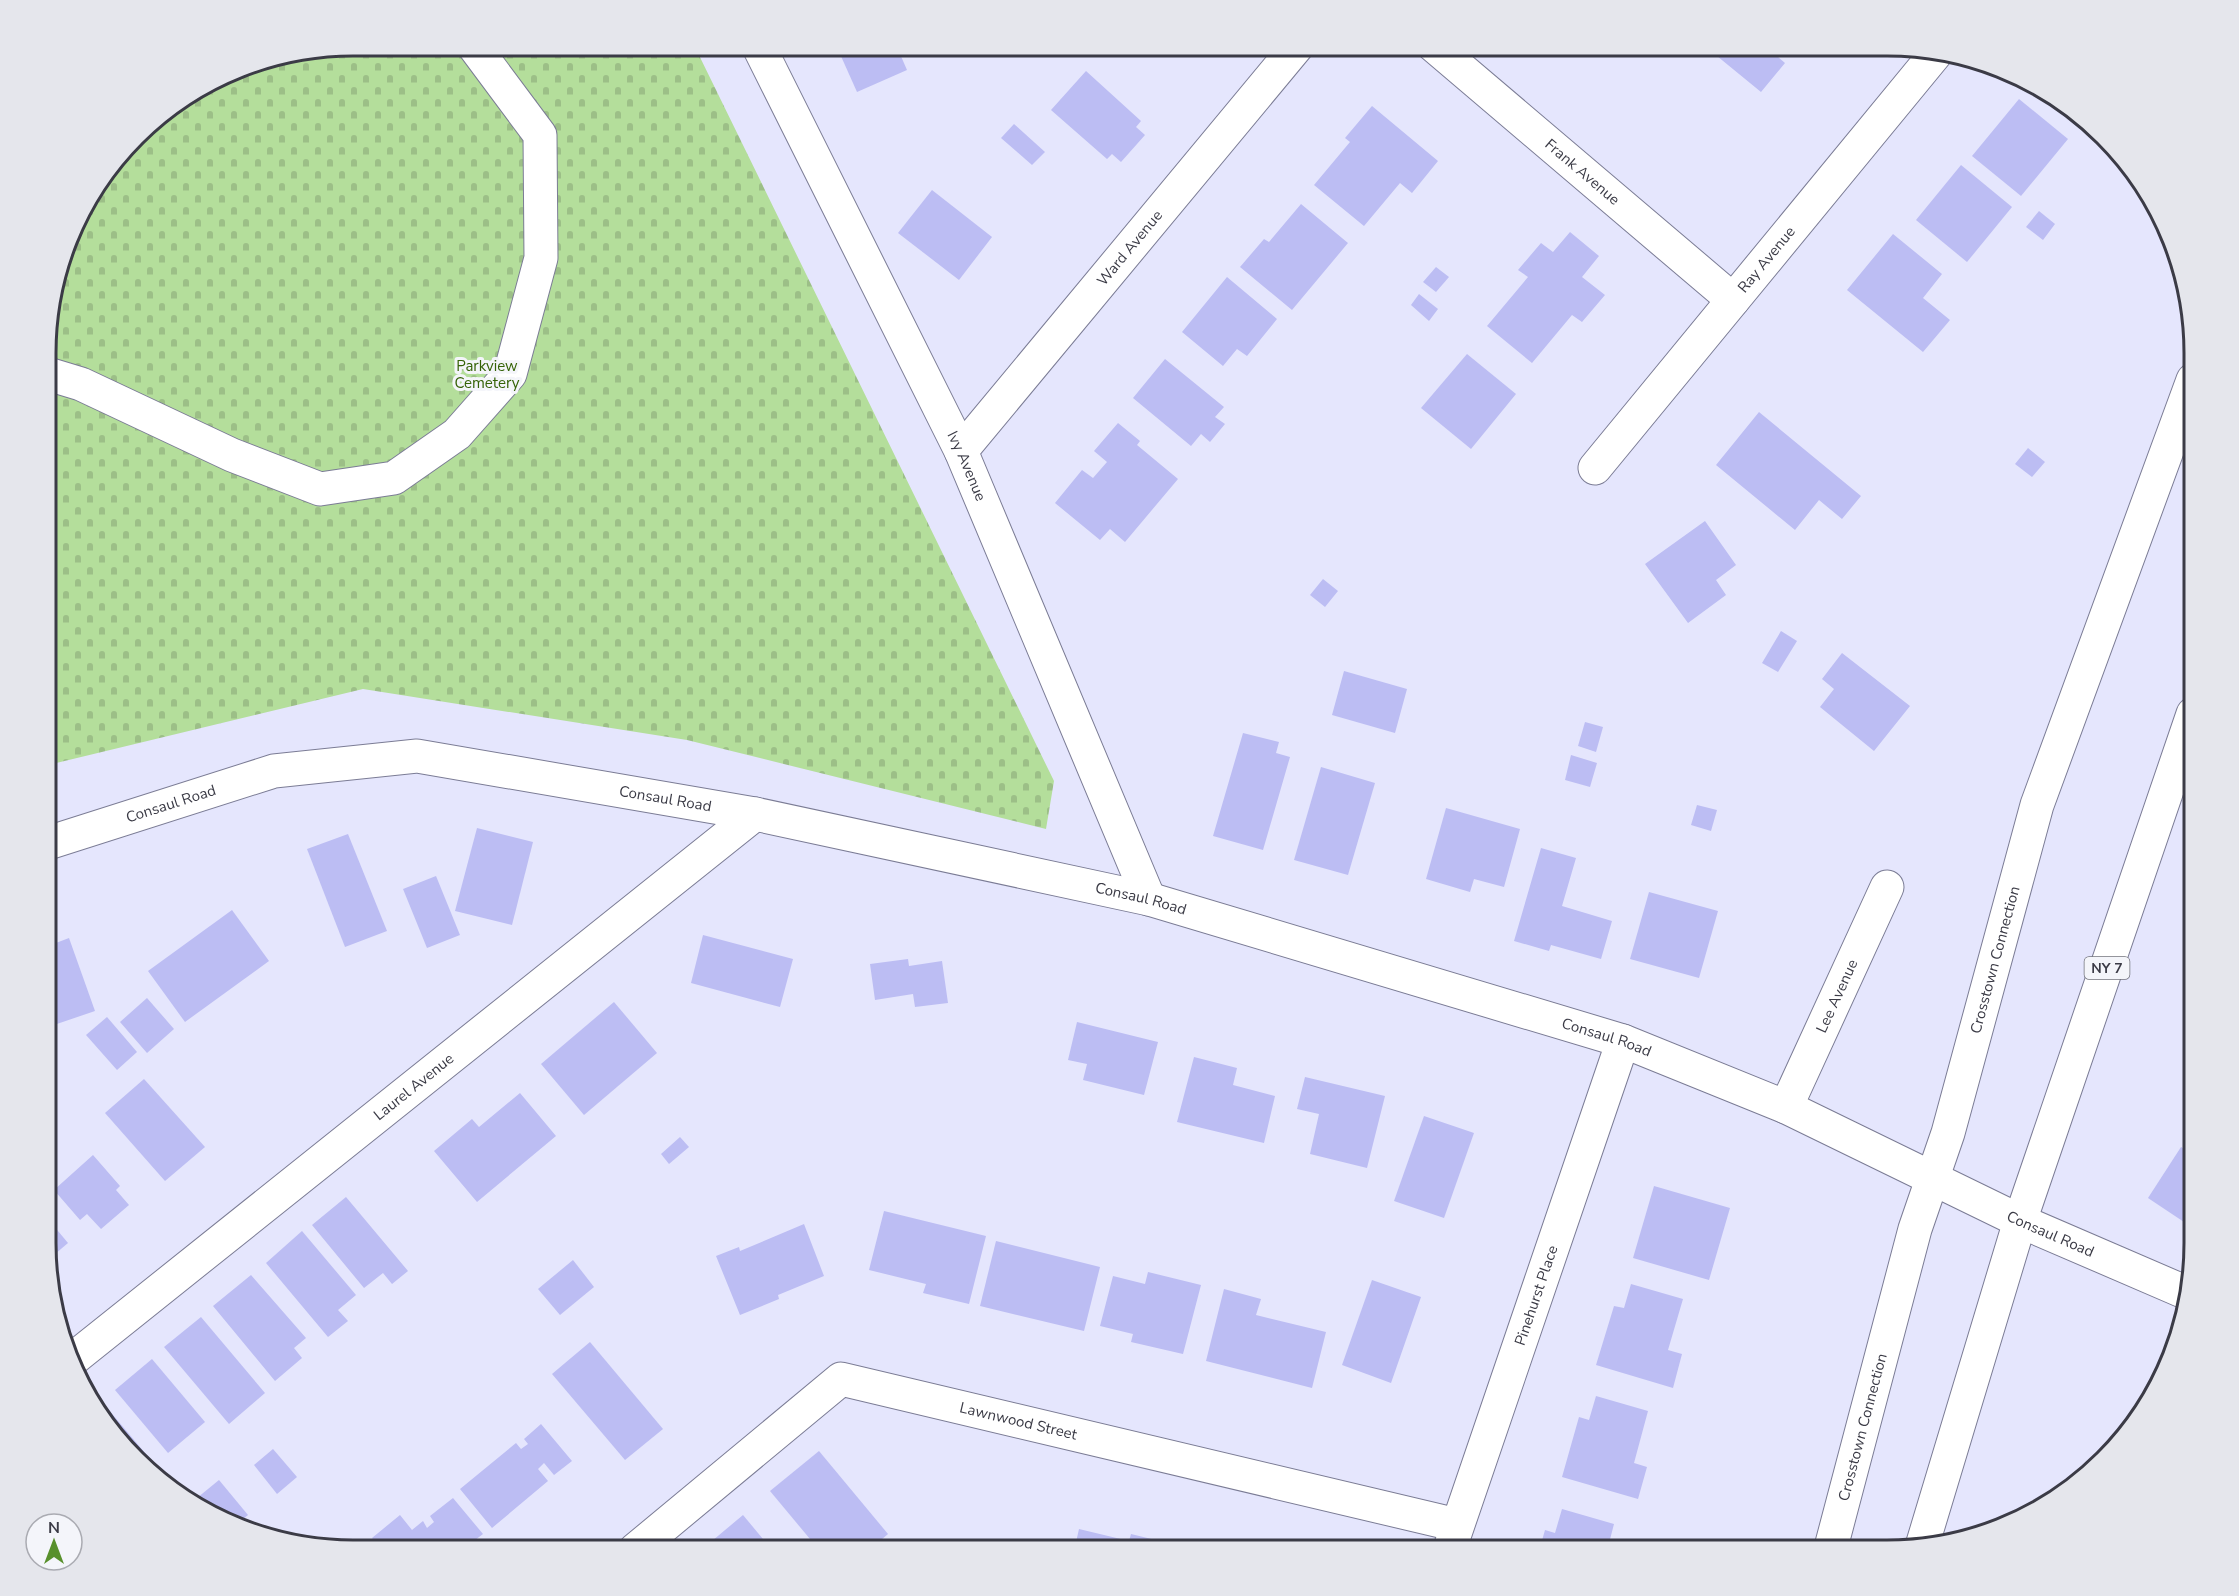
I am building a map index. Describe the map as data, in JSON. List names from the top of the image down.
{
  "streets": {
    "main road": [
      "Frank Avenue",
      "Ward Avenue",
      "Ray Avenue",
      "Ivy Avenue",
      "Consaul Road",
      "Crosstown Connection",
      "NY 7",
      "Lee Avenue",
      "Laurel Avenue",
      "Pinehurst Place",
      "Lawnwood Street"
    ]
  },
  "crossings": [
    ["Frank Avenue", "Ray Avenue"],
    ["Ward Avenue", "Ivy Avenue"],
    ["Ivy Avenue", "Consaul Road"],
    ["Consaul Road", "Crosstown Connection"],
    ["Consaul Road", "NY 7"],
    ["Consaul Road", "Lee Avenue"],
    ["Consaul Road", "Laurel Avenue"],
    ["Consaul Road", "Pinehurst Place"],
    ["Pinehurst Place", "Lawnwood Street"]
  ],
  "parks": ["Parkview Cemetery"],
  "north": "top"
}
